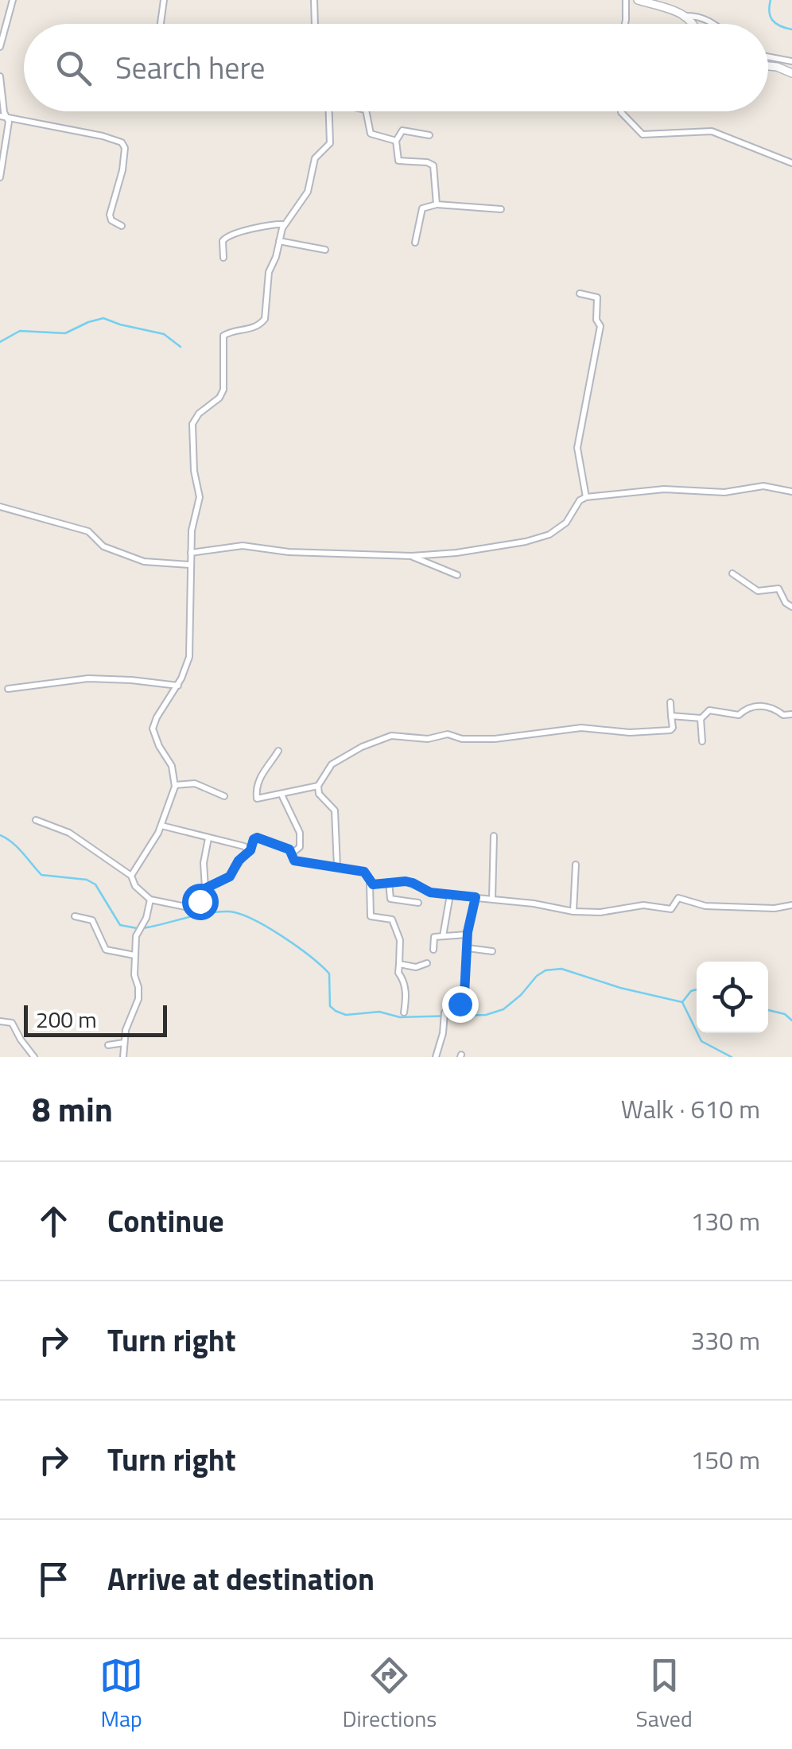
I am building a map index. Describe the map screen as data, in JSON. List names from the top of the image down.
{
  "scale_bar": "200 m",
  "page": {
    "search": "Search here",
    "scale": "200 m",
    "heading": ["8 min", "Walk · 610 m"],
    "list": [
      ["Continue", "130 m"],
      ["Turn right", "330 m"],
      ["Turn right", "150 m"],
      "Arrive at destination"
    ],
    "nav": ["Map", "Directions", "Saved"]
  }
}
